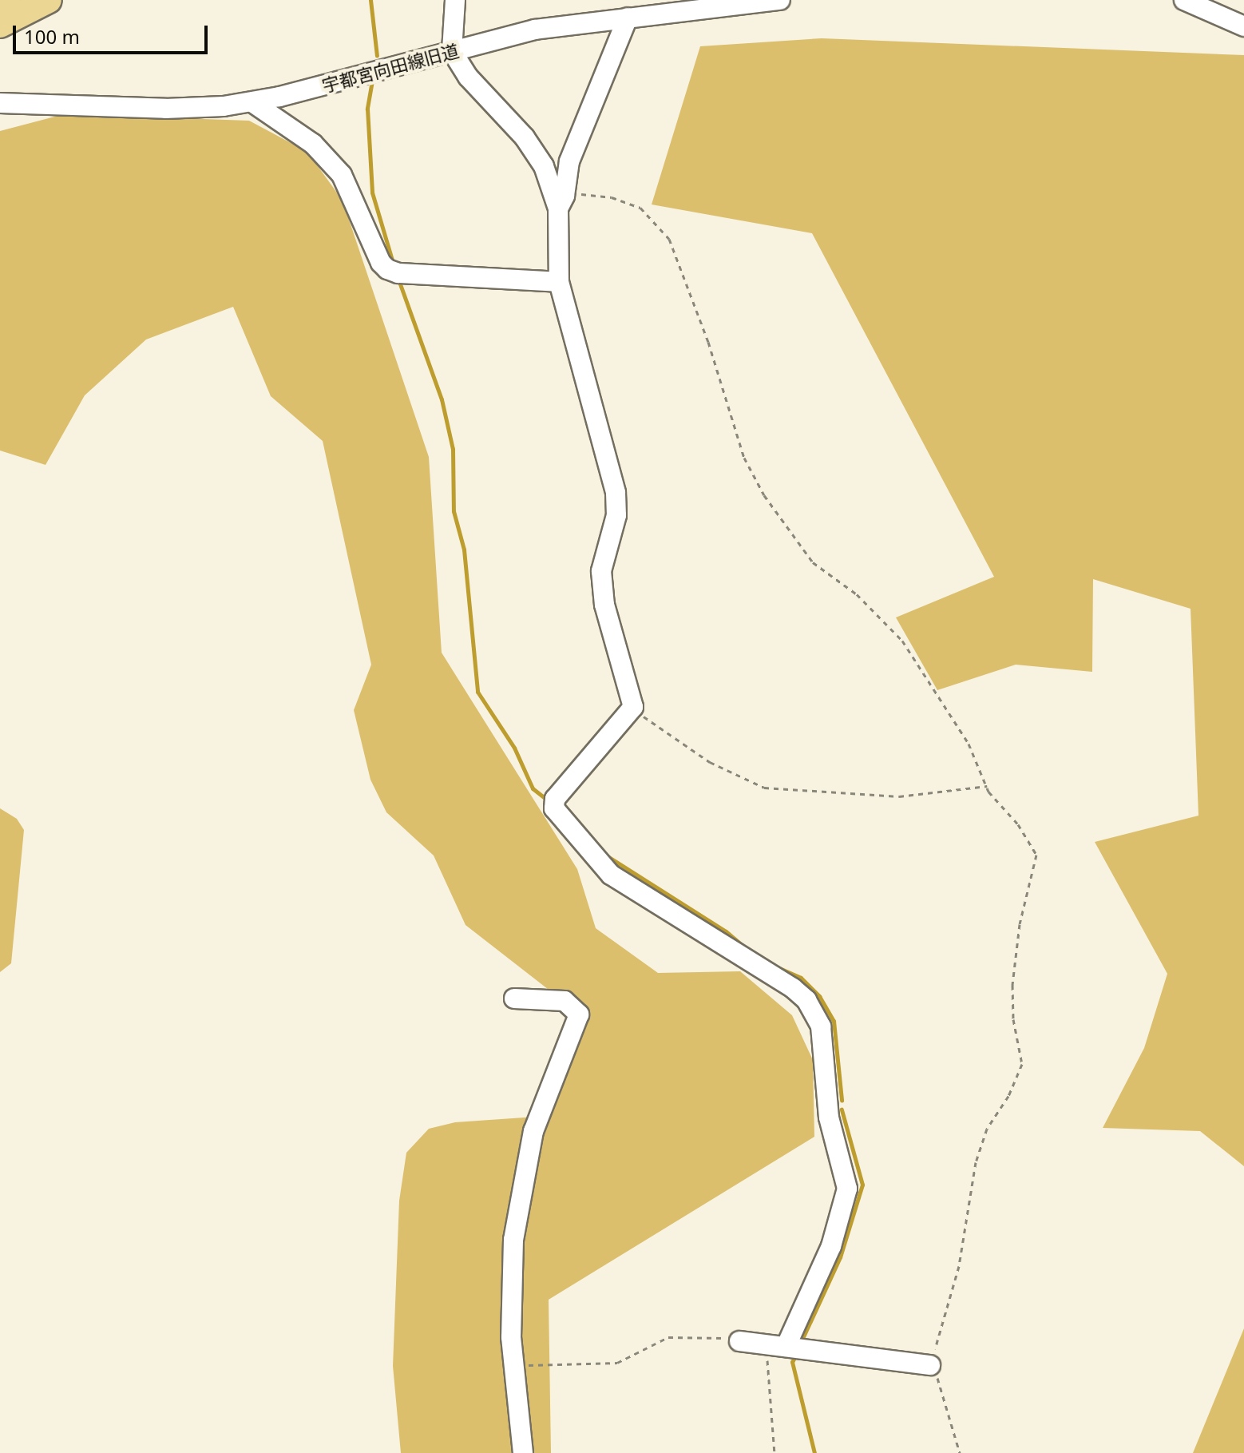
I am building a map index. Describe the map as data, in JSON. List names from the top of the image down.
{
  "streets": {
    "street": ["宇都宮向田線旧道"]
  },
  "scale_bar": "100 m"
}
